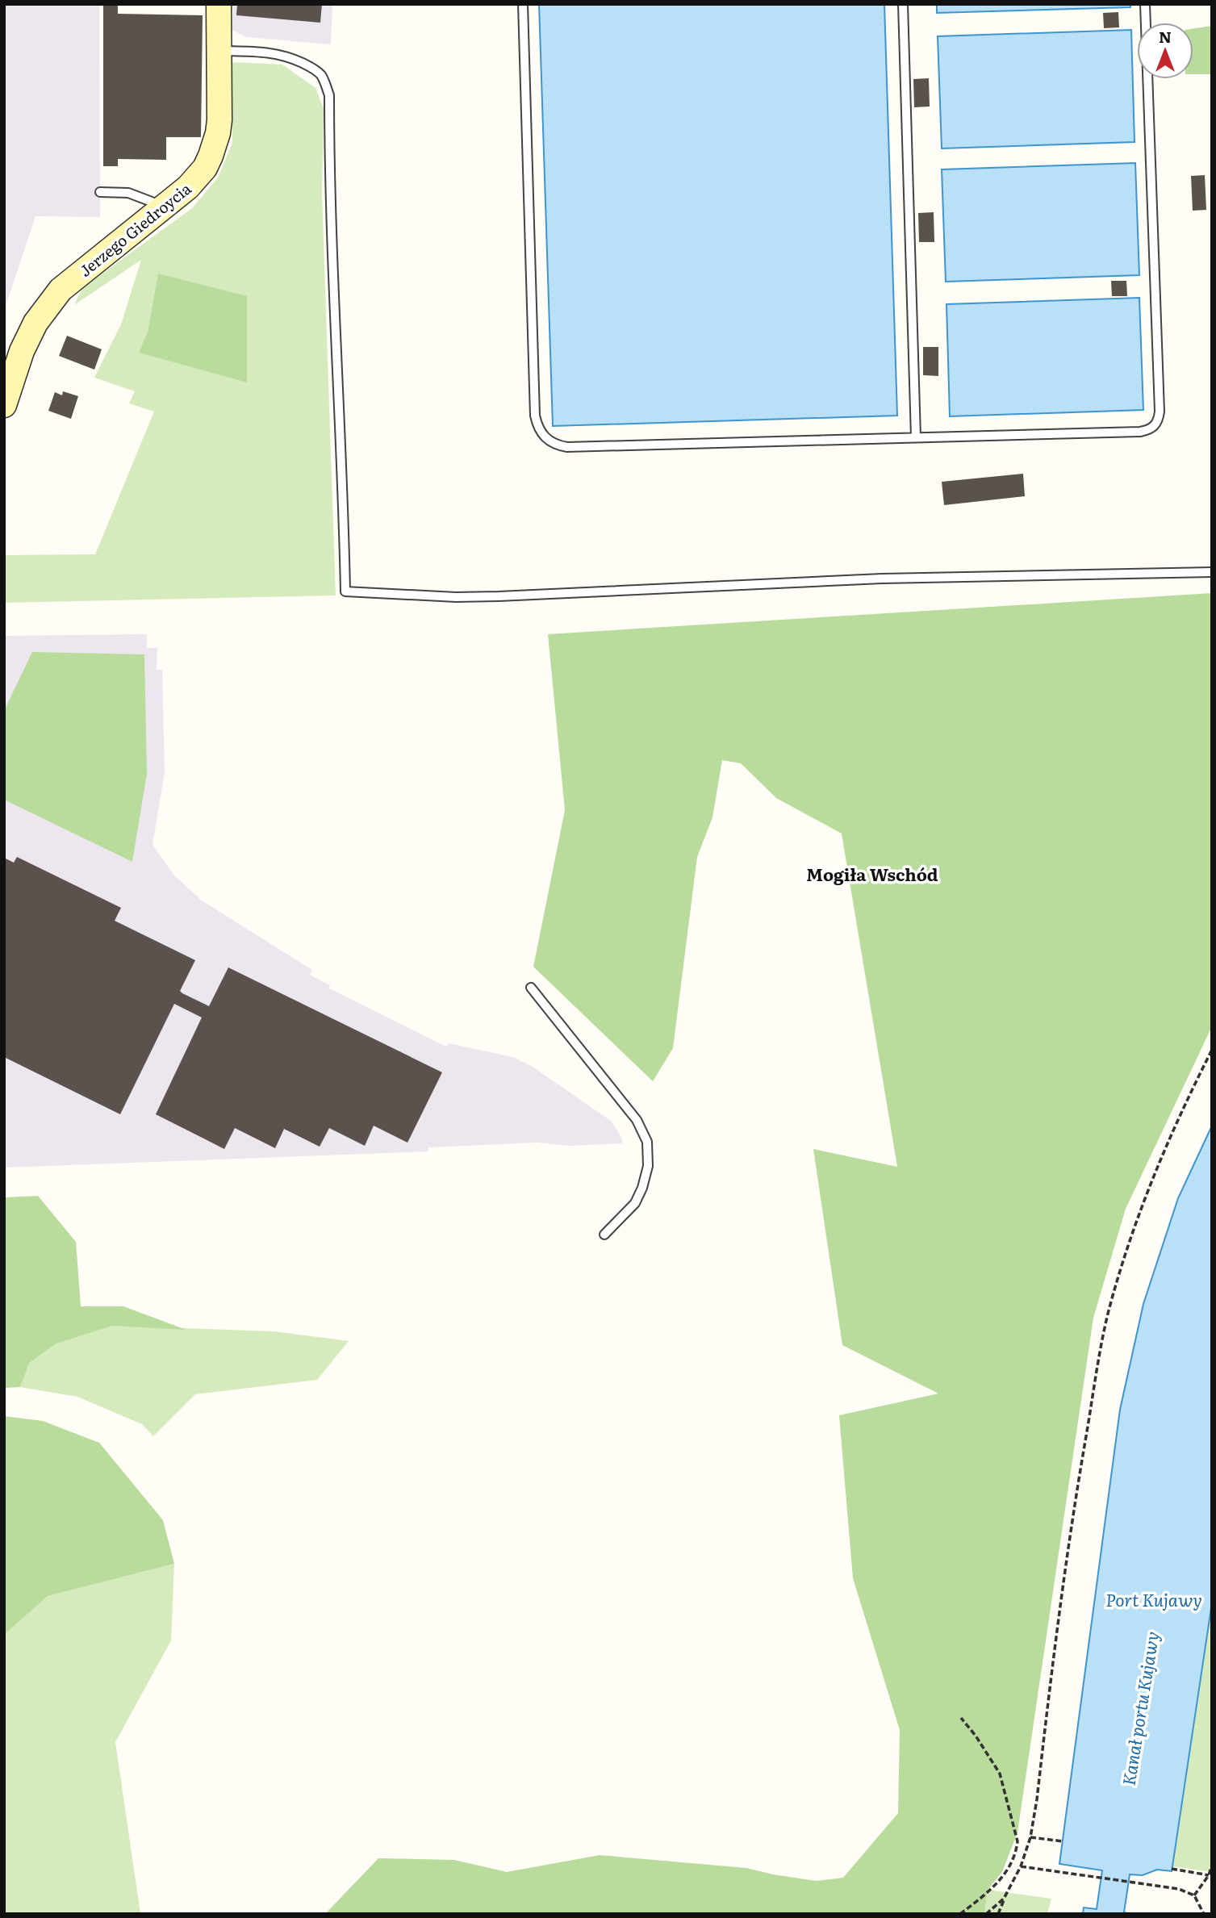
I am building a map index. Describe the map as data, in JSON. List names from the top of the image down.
{
  "streets": {
    "street": ["Jerzego Giedroycia"]
  },
  "districts": ["Mogiła Wschód"],
  "water": ["Port Kujawy", "Kanał portu Kujawy"],
  "north": "top"
}
